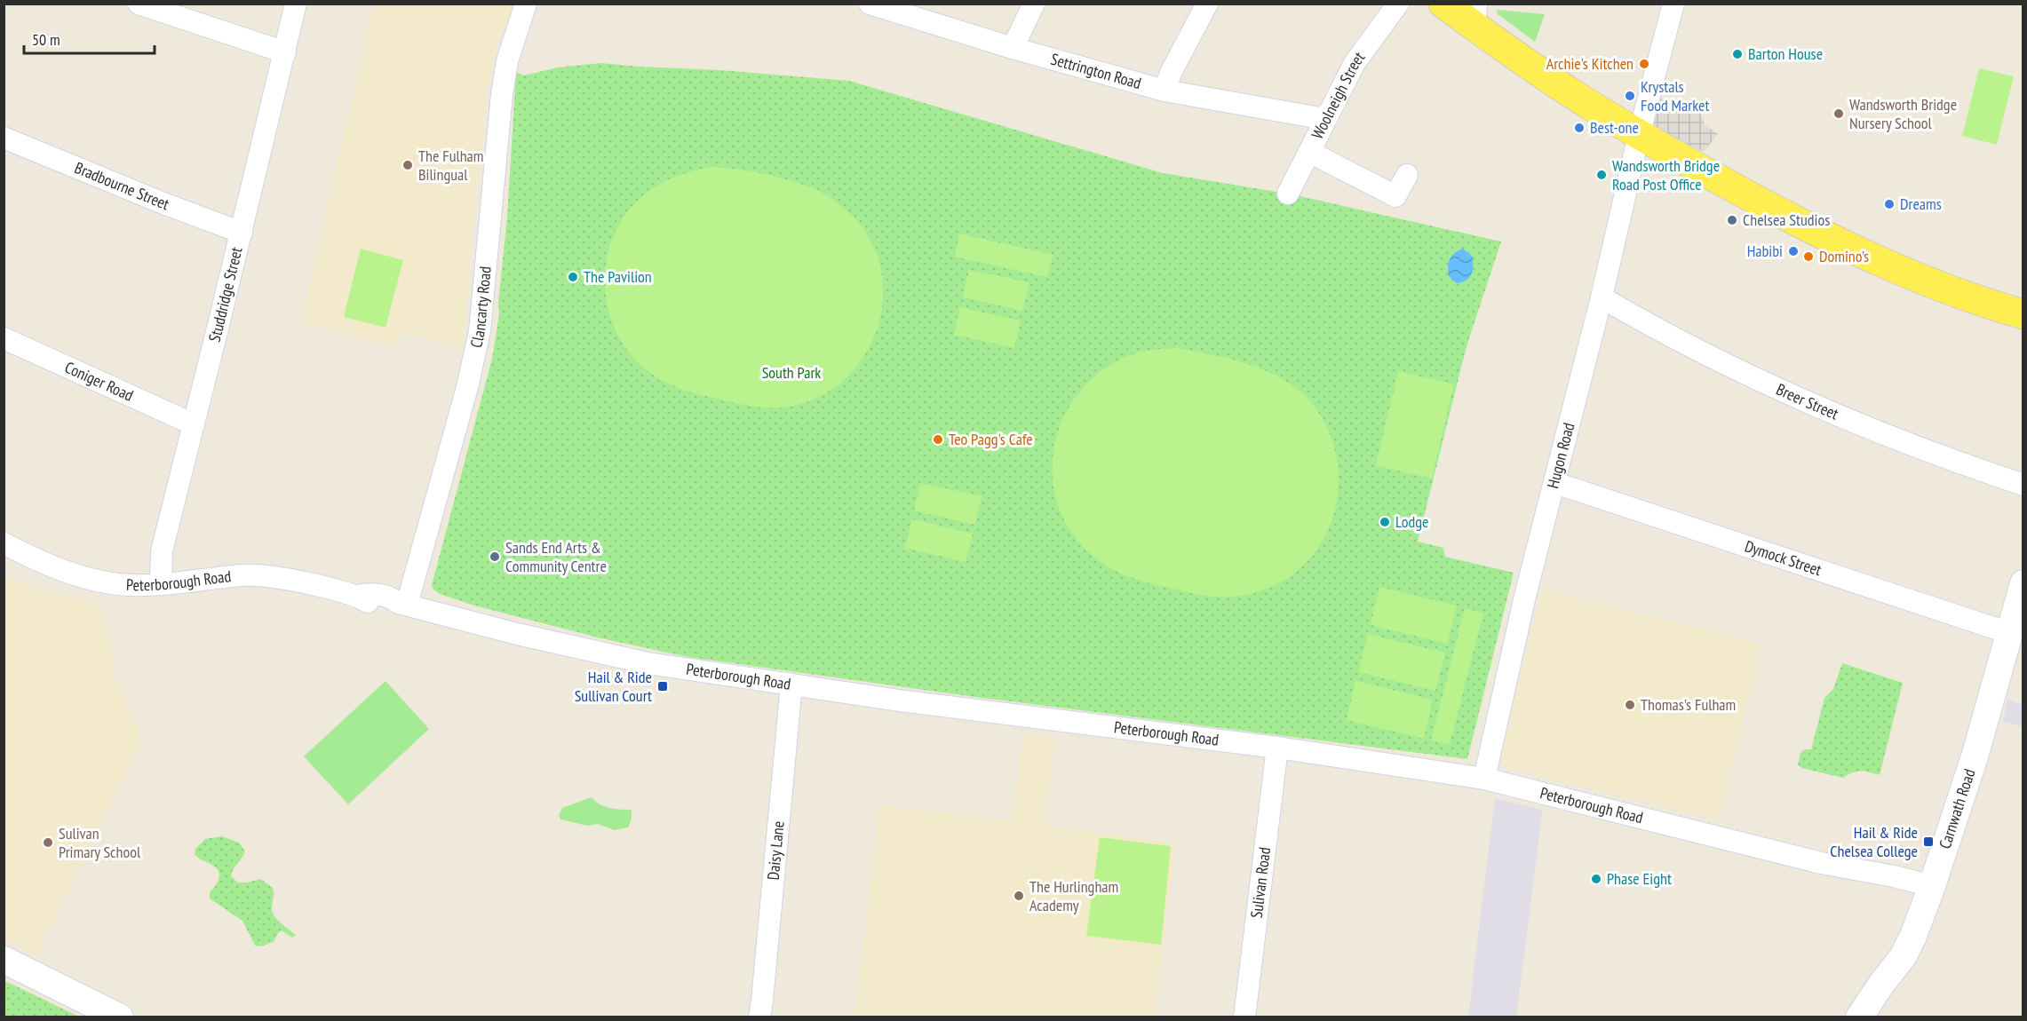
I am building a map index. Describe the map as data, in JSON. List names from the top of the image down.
{
  "streets": {
    "street": [
      "Settrington Road",
      "Woolneigh Street",
      "Bradbourne Street",
      "Studdridge Street",
      "Clancarty Road",
      "Coniger Road",
      "Breer Street",
      "Hugon Road",
      "Dymock Street",
      "Peterborough Road",
      "Carnwath Road",
      "Daisy Lane",
      "Sulivan Road"
    ]
  },
  "crossings": [
    ["Settrington Road", "Woolneigh Street"],
    ["Bradbourne Street", "Studdridge Street"],
    ["Studdridge Street", "Coniger Road"],
    ["Studdridge Street", "Peterborough Road"],
    ["Clancarty Road", "Peterborough Road"],
    ["Breer Street", "Hugon Road"],
    ["Hugon Road", "Dymock Street"],
    ["Hugon Road", "Peterborough Road"],
    ["Dymock Street", "Carnwath Road"],
    ["Peterborough Road", "Carnwath Road"],
    ["Peterborough Road", "Daisy Lane"],
    ["Peterborough Road", "Sulivan Road"]
  ],
  "parks": ["South Park"],
  "places": {
    "other": [
      "Barton House",
      "Archie's Kitchen",
      "Krystals Food Market",
      "Wandsworth Bridge Nursery School",
      "Best-one",
      "The Fulham Bilingual",
      "Wandsworth Bridge Road Post Office",
      "Dreams",
      "Chelsea Studios",
      "Habibi",
      "Domino's",
      "The Pavilion",
      "Teo Pagg's Cafe",
      "Lodge",
      "Sands End Arts & Community Centre",
      "Thomas's Fulham",
      "Sulivan Primary School",
      "Phase Eight",
      "The Hurlingham Academy"
    ],
    "transit": ["Hail & Ride Sullivan Court", "Hail & Ride Chelsea College"]
  },
  "scale_bar": "50 m"
}
